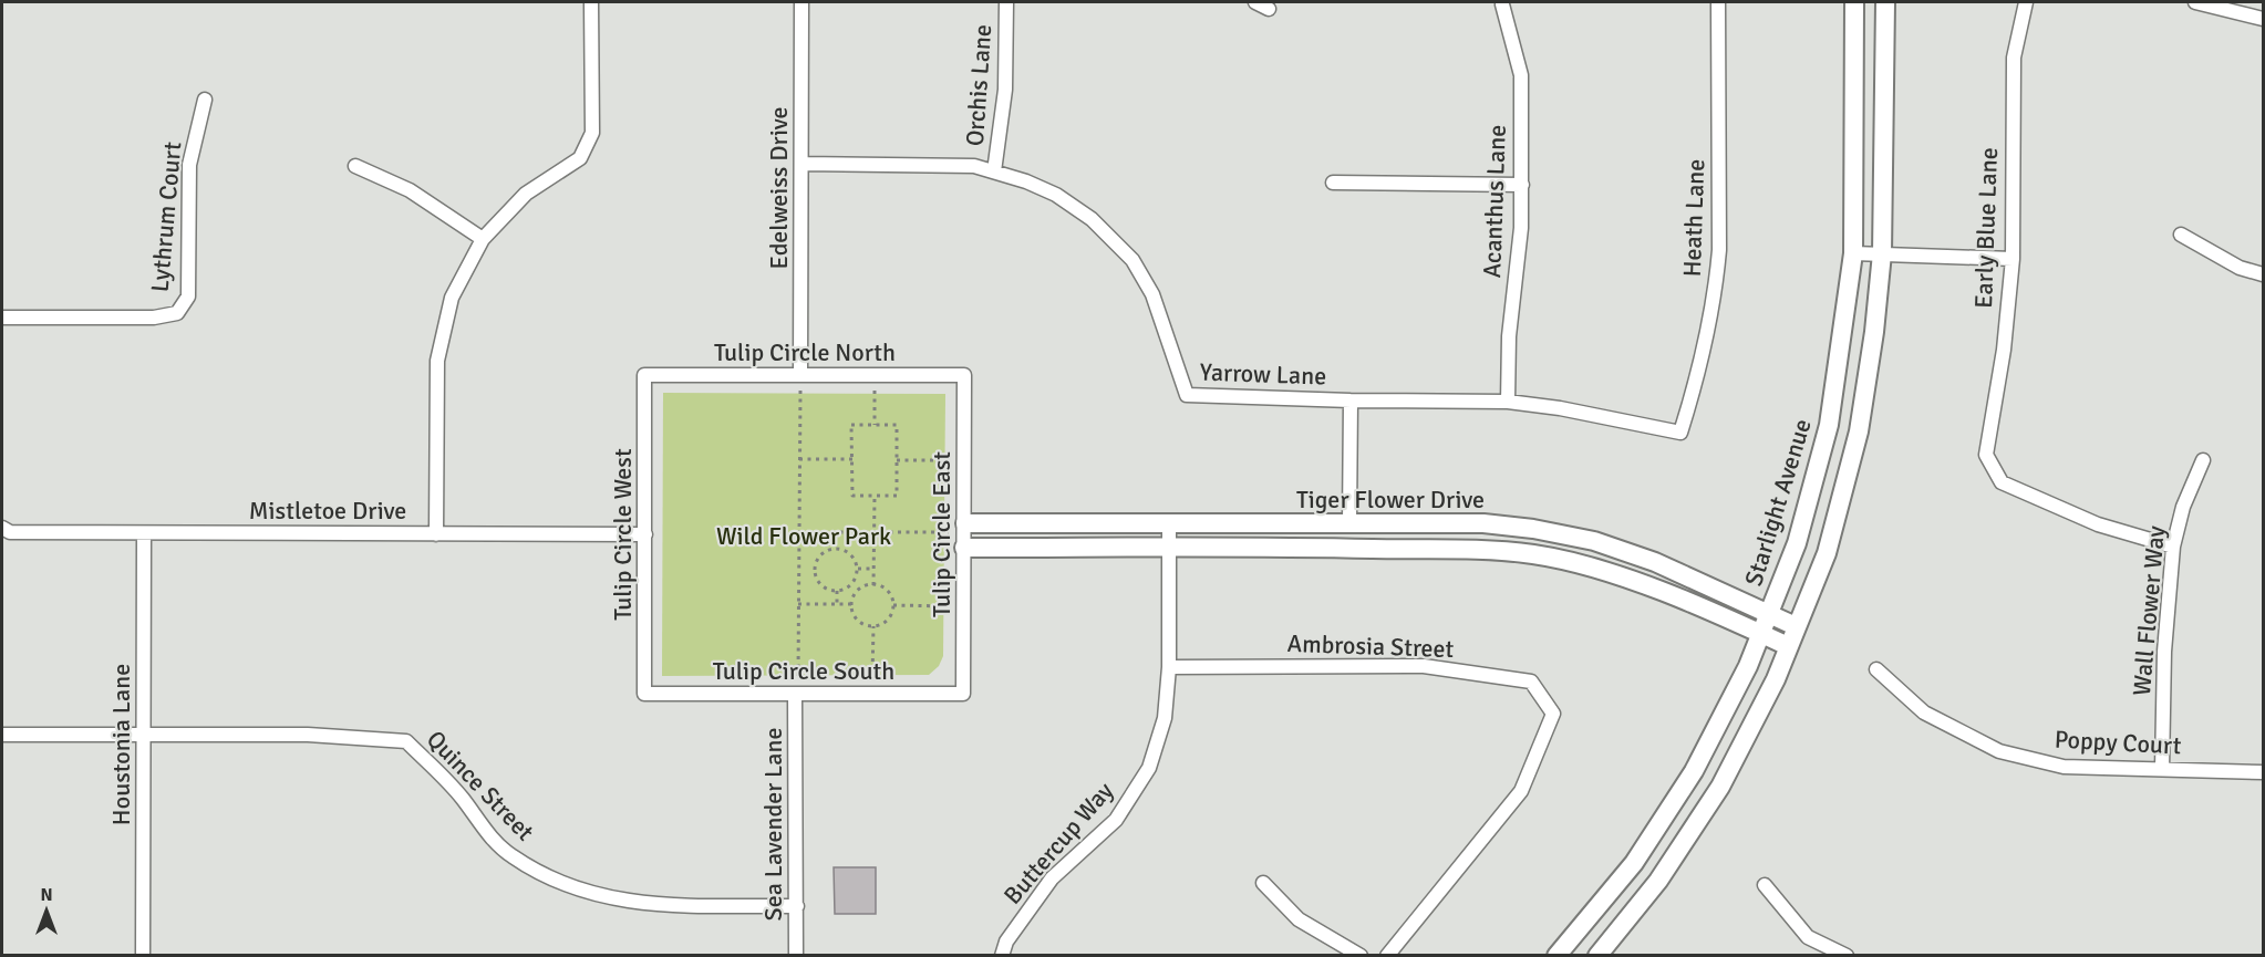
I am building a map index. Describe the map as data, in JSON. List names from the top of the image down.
{
  "streets": {
    "street": [
      "Orchis Lane",
      "Edelweiss Drive",
      "Acanthus Lane",
      "Lythrum Court",
      "Heath Lane",
      "Early Blue Lane",
      "Tulip Circle North",
      "Yarrow Lane",
      "Tiger Flower Drive",
      "Starlight Avenue",
      "Mistletoe Drive",
      "Tulip Circle West",
      "Tulip Circle East",
      "Wall Flower Way",
      "Ambrosia Street",
      "Tulip Circle South",
      "Poppy Court",
      "Houstonia Lane",
      "Quince Street",
      "Sea Lavender Lane",
      "Buttercup Way"
    ]
  },
  "crossings": [
    ["Orchis Lane", "Yarrow Lane"],
    ["Edelweiss Drive", "Tulip Circle North"],
    ["Edelweiss Drive", "Yarrow Lane"],
    ["Acanthus Lane", "Yarrow Lane"],
    ["Heath Lane", "Yarrow Lane"],
    ["Early Blue Lane", "Wall Flower Way"],
    ["Tulip Circle North", "Tulip Circle West"],
    ["Tulip Circle North", "Tulip Circle East"],
    ["Tiger Flower Drive", "Starlight Avenue"],
    ["Tiger Flower Drive", "Tulip Circle East"],
    ["Tiger Flower Drive", "Buttercup Way"],
    ["Mistletoe Drive", "Tulip Circle West"],
    ["Mistletoe Drive", "Houstonia Lane"],
    ["Tulip Circle West", "Tulip Circle South"],
    ["Tulip Circle East", "Tulip Circle South"],
    ["Wall Flower Way", "Poppy Court"],
    ["Ambrosia Street", "Buttercup Way"],
    ["Tulip Circle South", "Sea Lavender Lane"],
    ["Houstonia Lane", "Quince Street"],
    ["Quince Street", "Sea Lavender Lane"]
  ],
  "parks": ["Wild Flower Park"],
  "north": "top"
}
